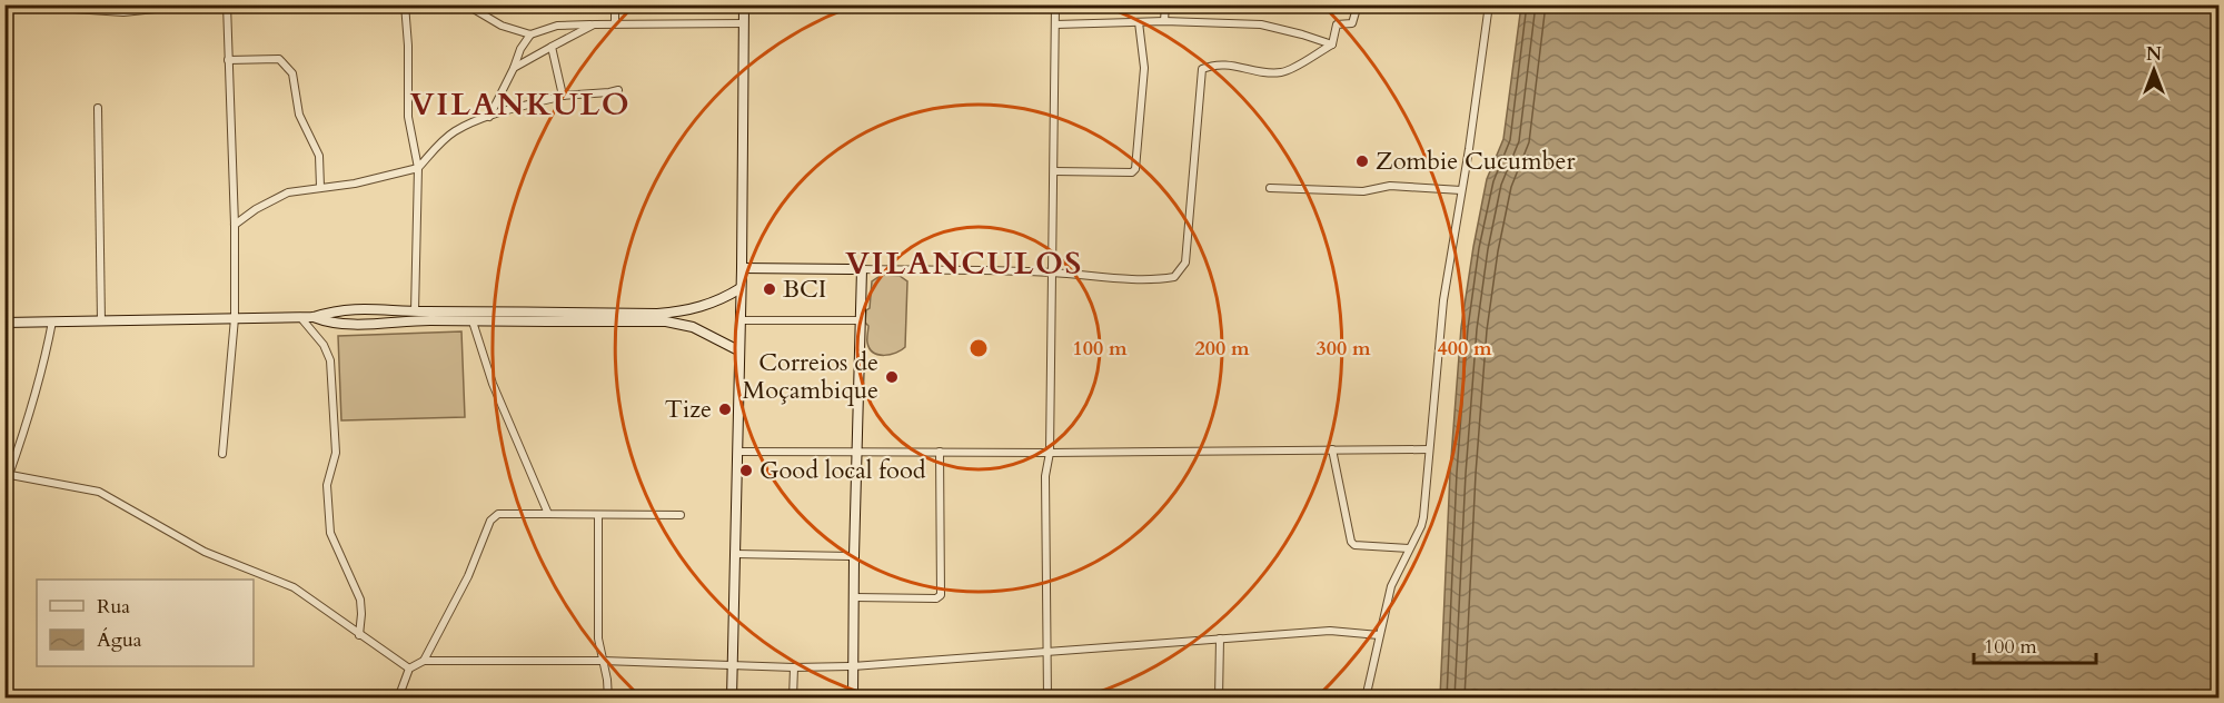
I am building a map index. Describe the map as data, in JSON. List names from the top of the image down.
{
  "districts": ["VILANKULO", "VILANCULOS"],
  "places": [
    "Zombie Cucumber",
    "BCI",
    "Correios de Moçambique",
    "Tize",
    "Good local food"
  ],
  "legend": ["Rua", "Água"],
  "scale_bar": "100 m",
  "north": "top",
  "rings": [
    "100 m",
    "200 m",
    "300 m",
    "400 m"
  ]
}
